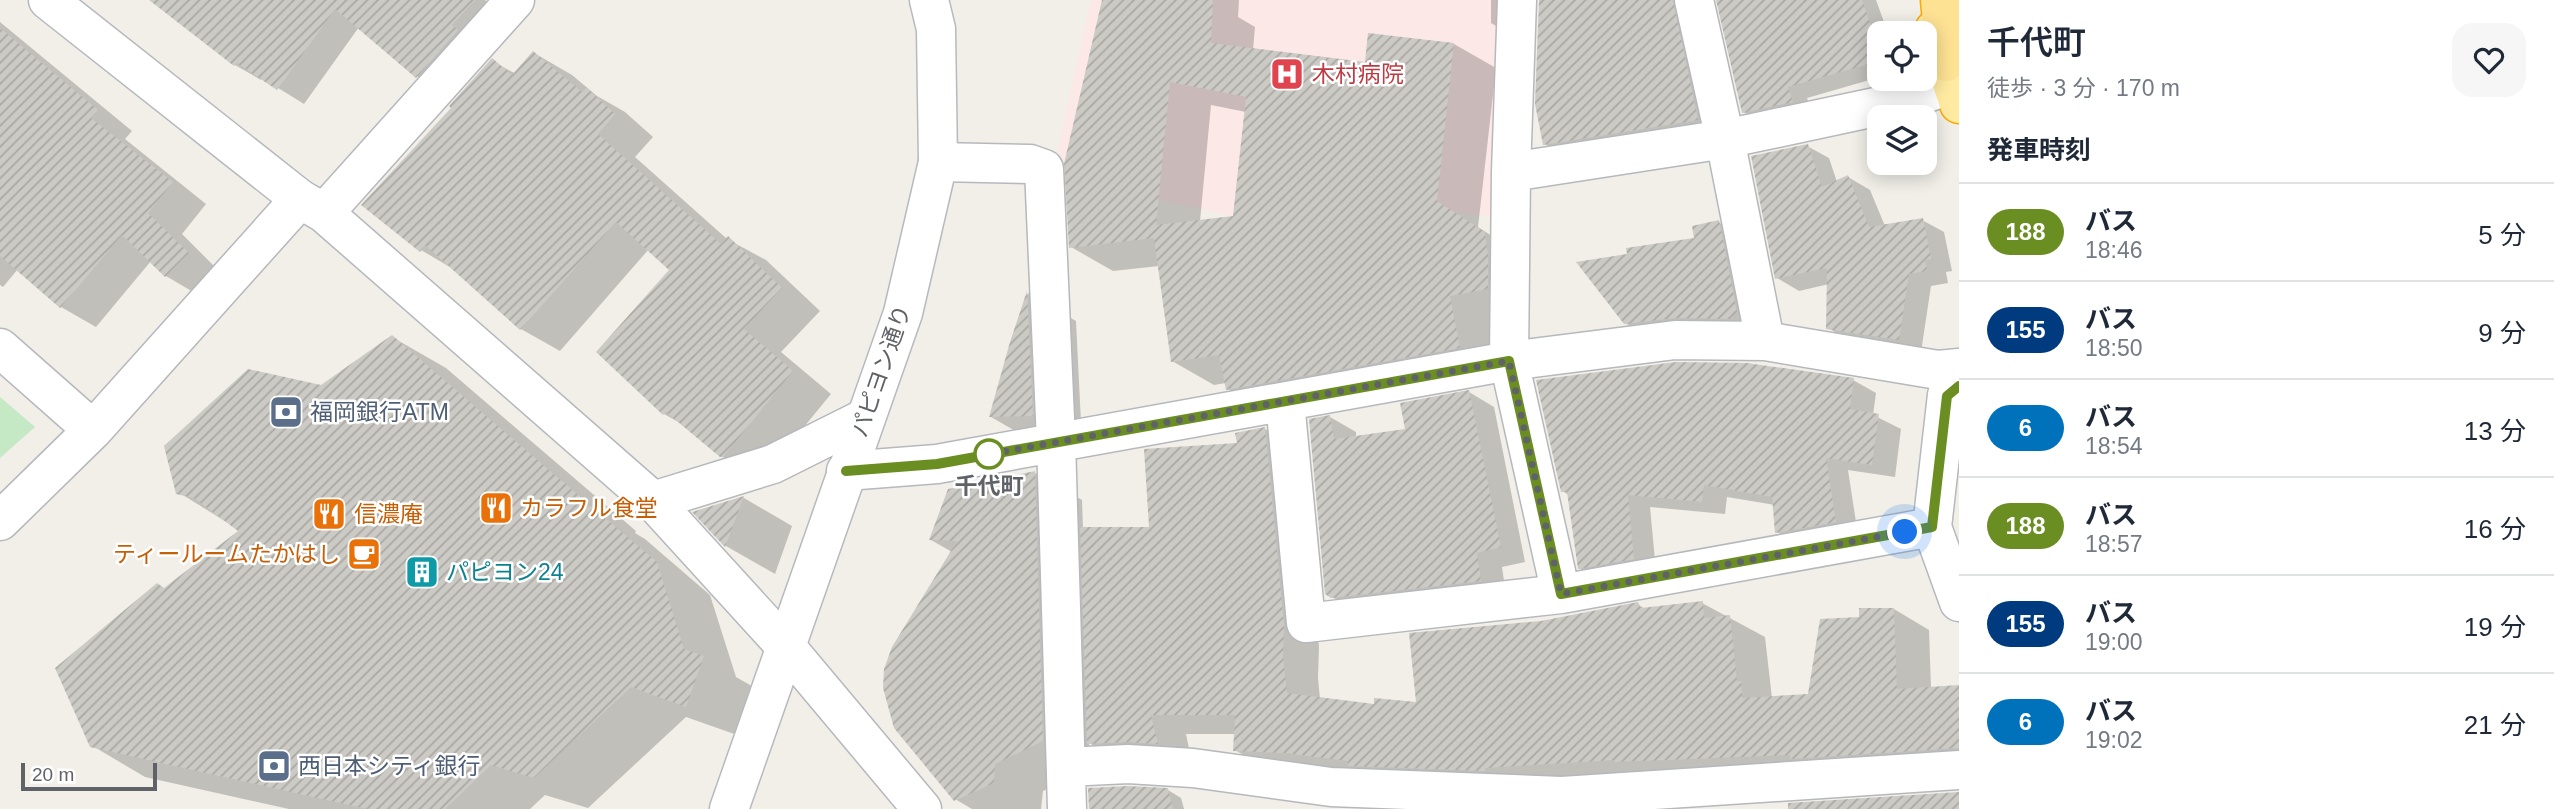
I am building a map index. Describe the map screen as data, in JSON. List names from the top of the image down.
{
  "streets": {
    "street": ["パピヨン通り"]
  },
  "places": {
    "hospital": ["木村病院"],
    "bank": ["福岡銀行ATM", "西日本シティ銀行"],
    "other": ["千代町"],
    "restaurant": ["カラフル食堂", "信濃庵"],
    "cafe": ["ティールームたかはし"],
    "building": ["パピヨン24"]
  },
  "lines": ["bus line 188"],
  "scale_bar": "20 m",
  "page": {
    "heading": [
      ["千代町", "徒歩 · 3 分 · 170 m"],
      "発車時刻"
    ],
    "list": [
      {
        "mark": "188",
        "name": "バス",
        "note": "18:46",
        "value": "5 分"
      },
      {
        "mark": "155",
        "name": "バス",
        "note": "18:50",
        "value": "9 分"
      },
      {
        "mark": "6",
        "name": "バス",
        "note": "18:54",
        "value": "13 分"
      },
      {
        "mark": "188",
        "name": "バス",
        "note": "18:57",
        "value": "16 分"
      },
      {
        "mark": "155",
        "name": "バス",
        "note": "19:00",
        "value": "19 分"
      },
      {
        "mark": "6",
        "name": "バス",
        "note": "19:02",
        "value": "21 分"
      }
    ],
    "scale": "20 m"
  }
}
